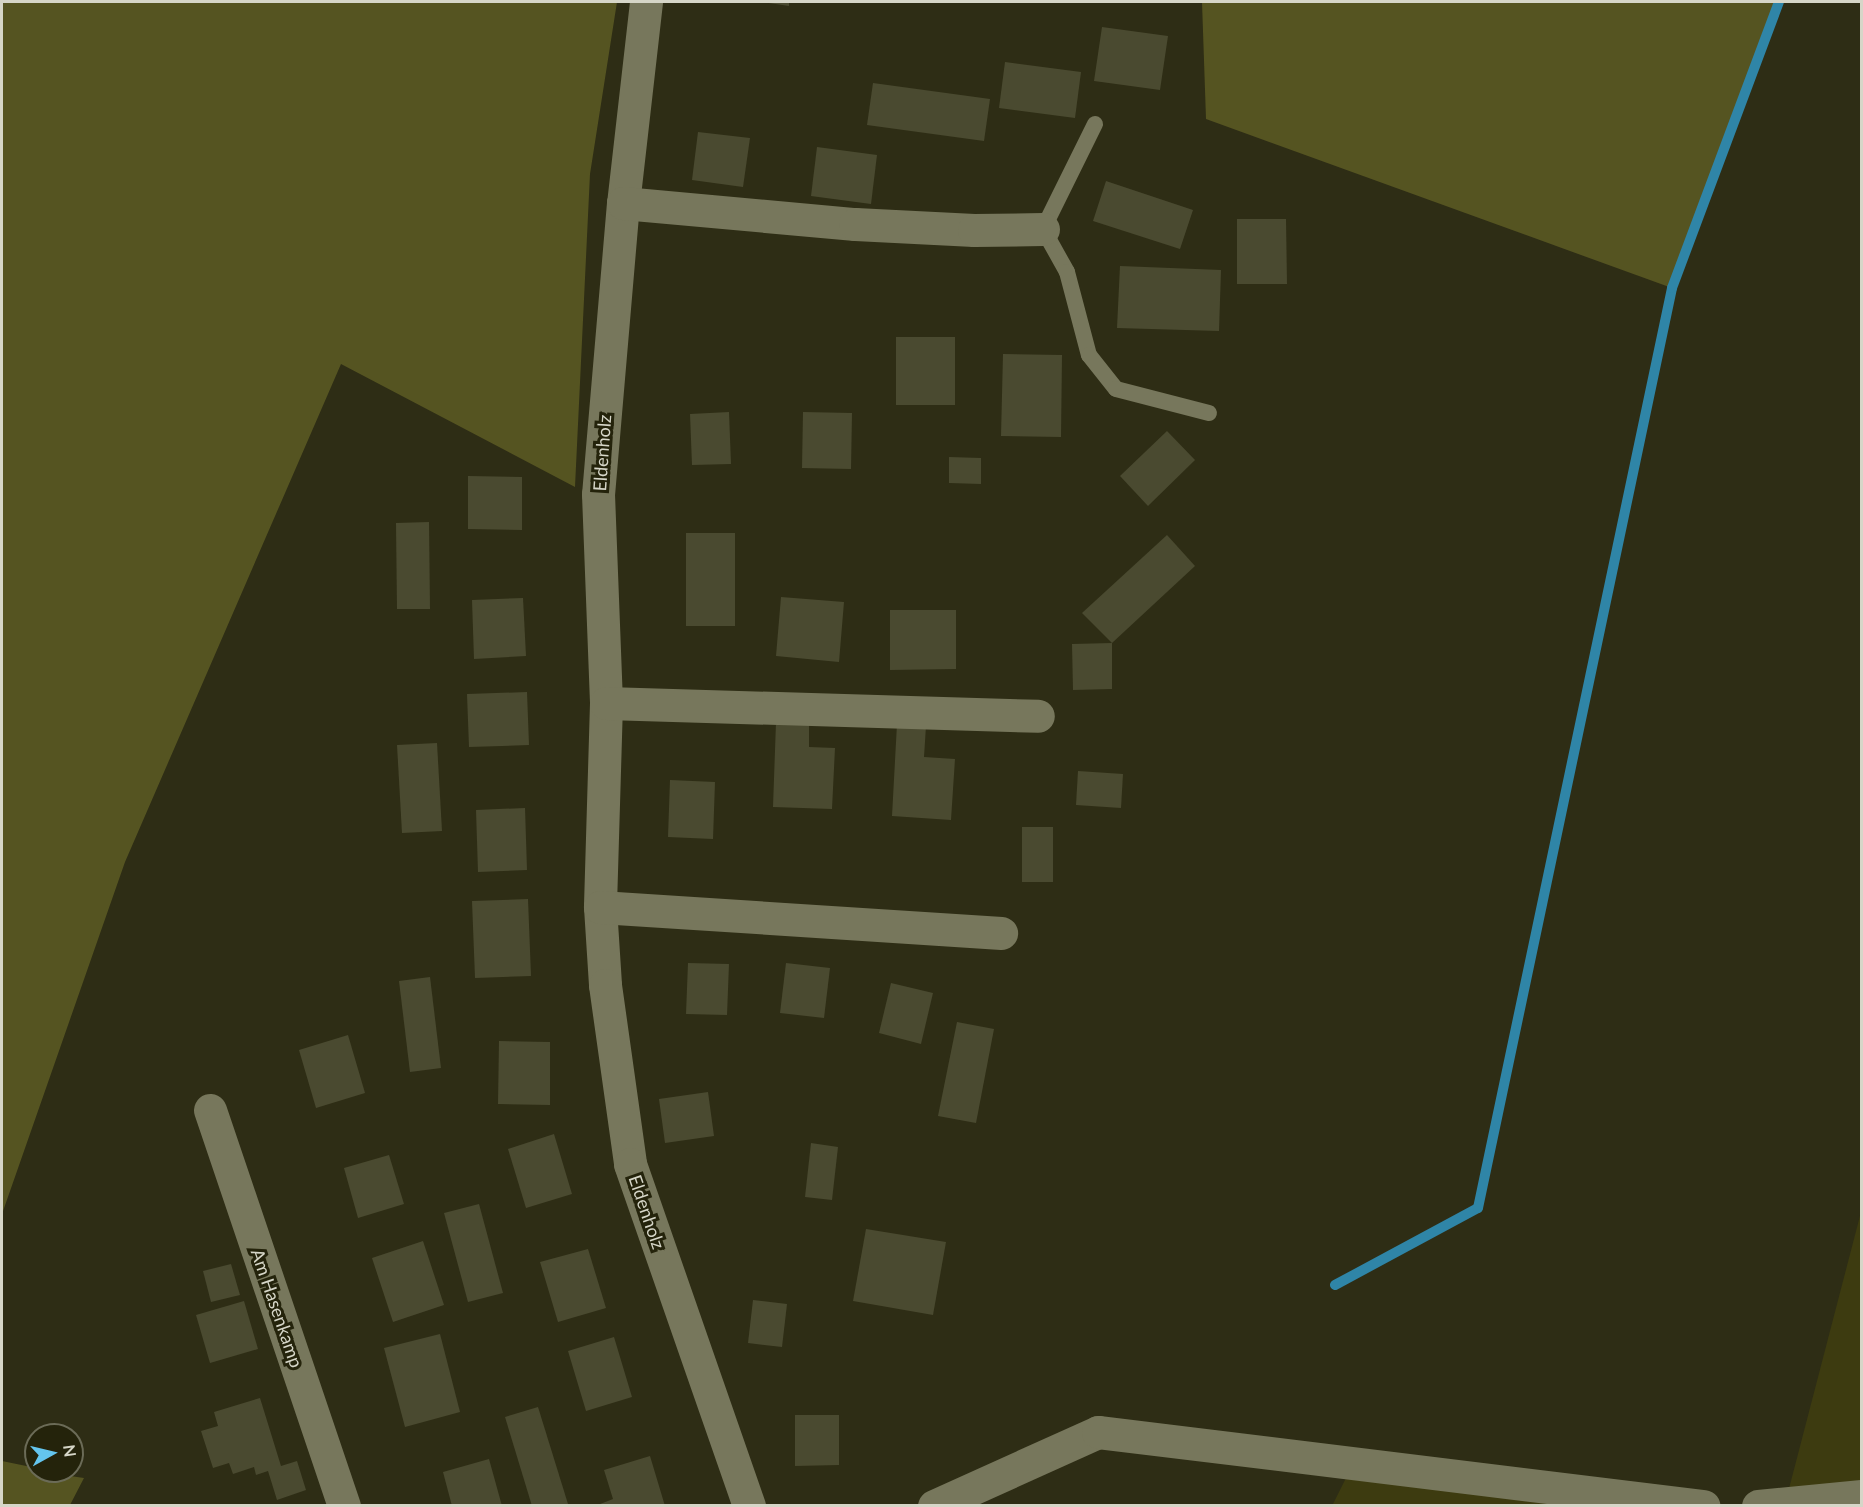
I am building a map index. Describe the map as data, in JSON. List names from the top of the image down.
{
  "streets": {
    "street": ["Eldenholz", "Am Hasenkamp"]
  },
  "north": "right"
}
